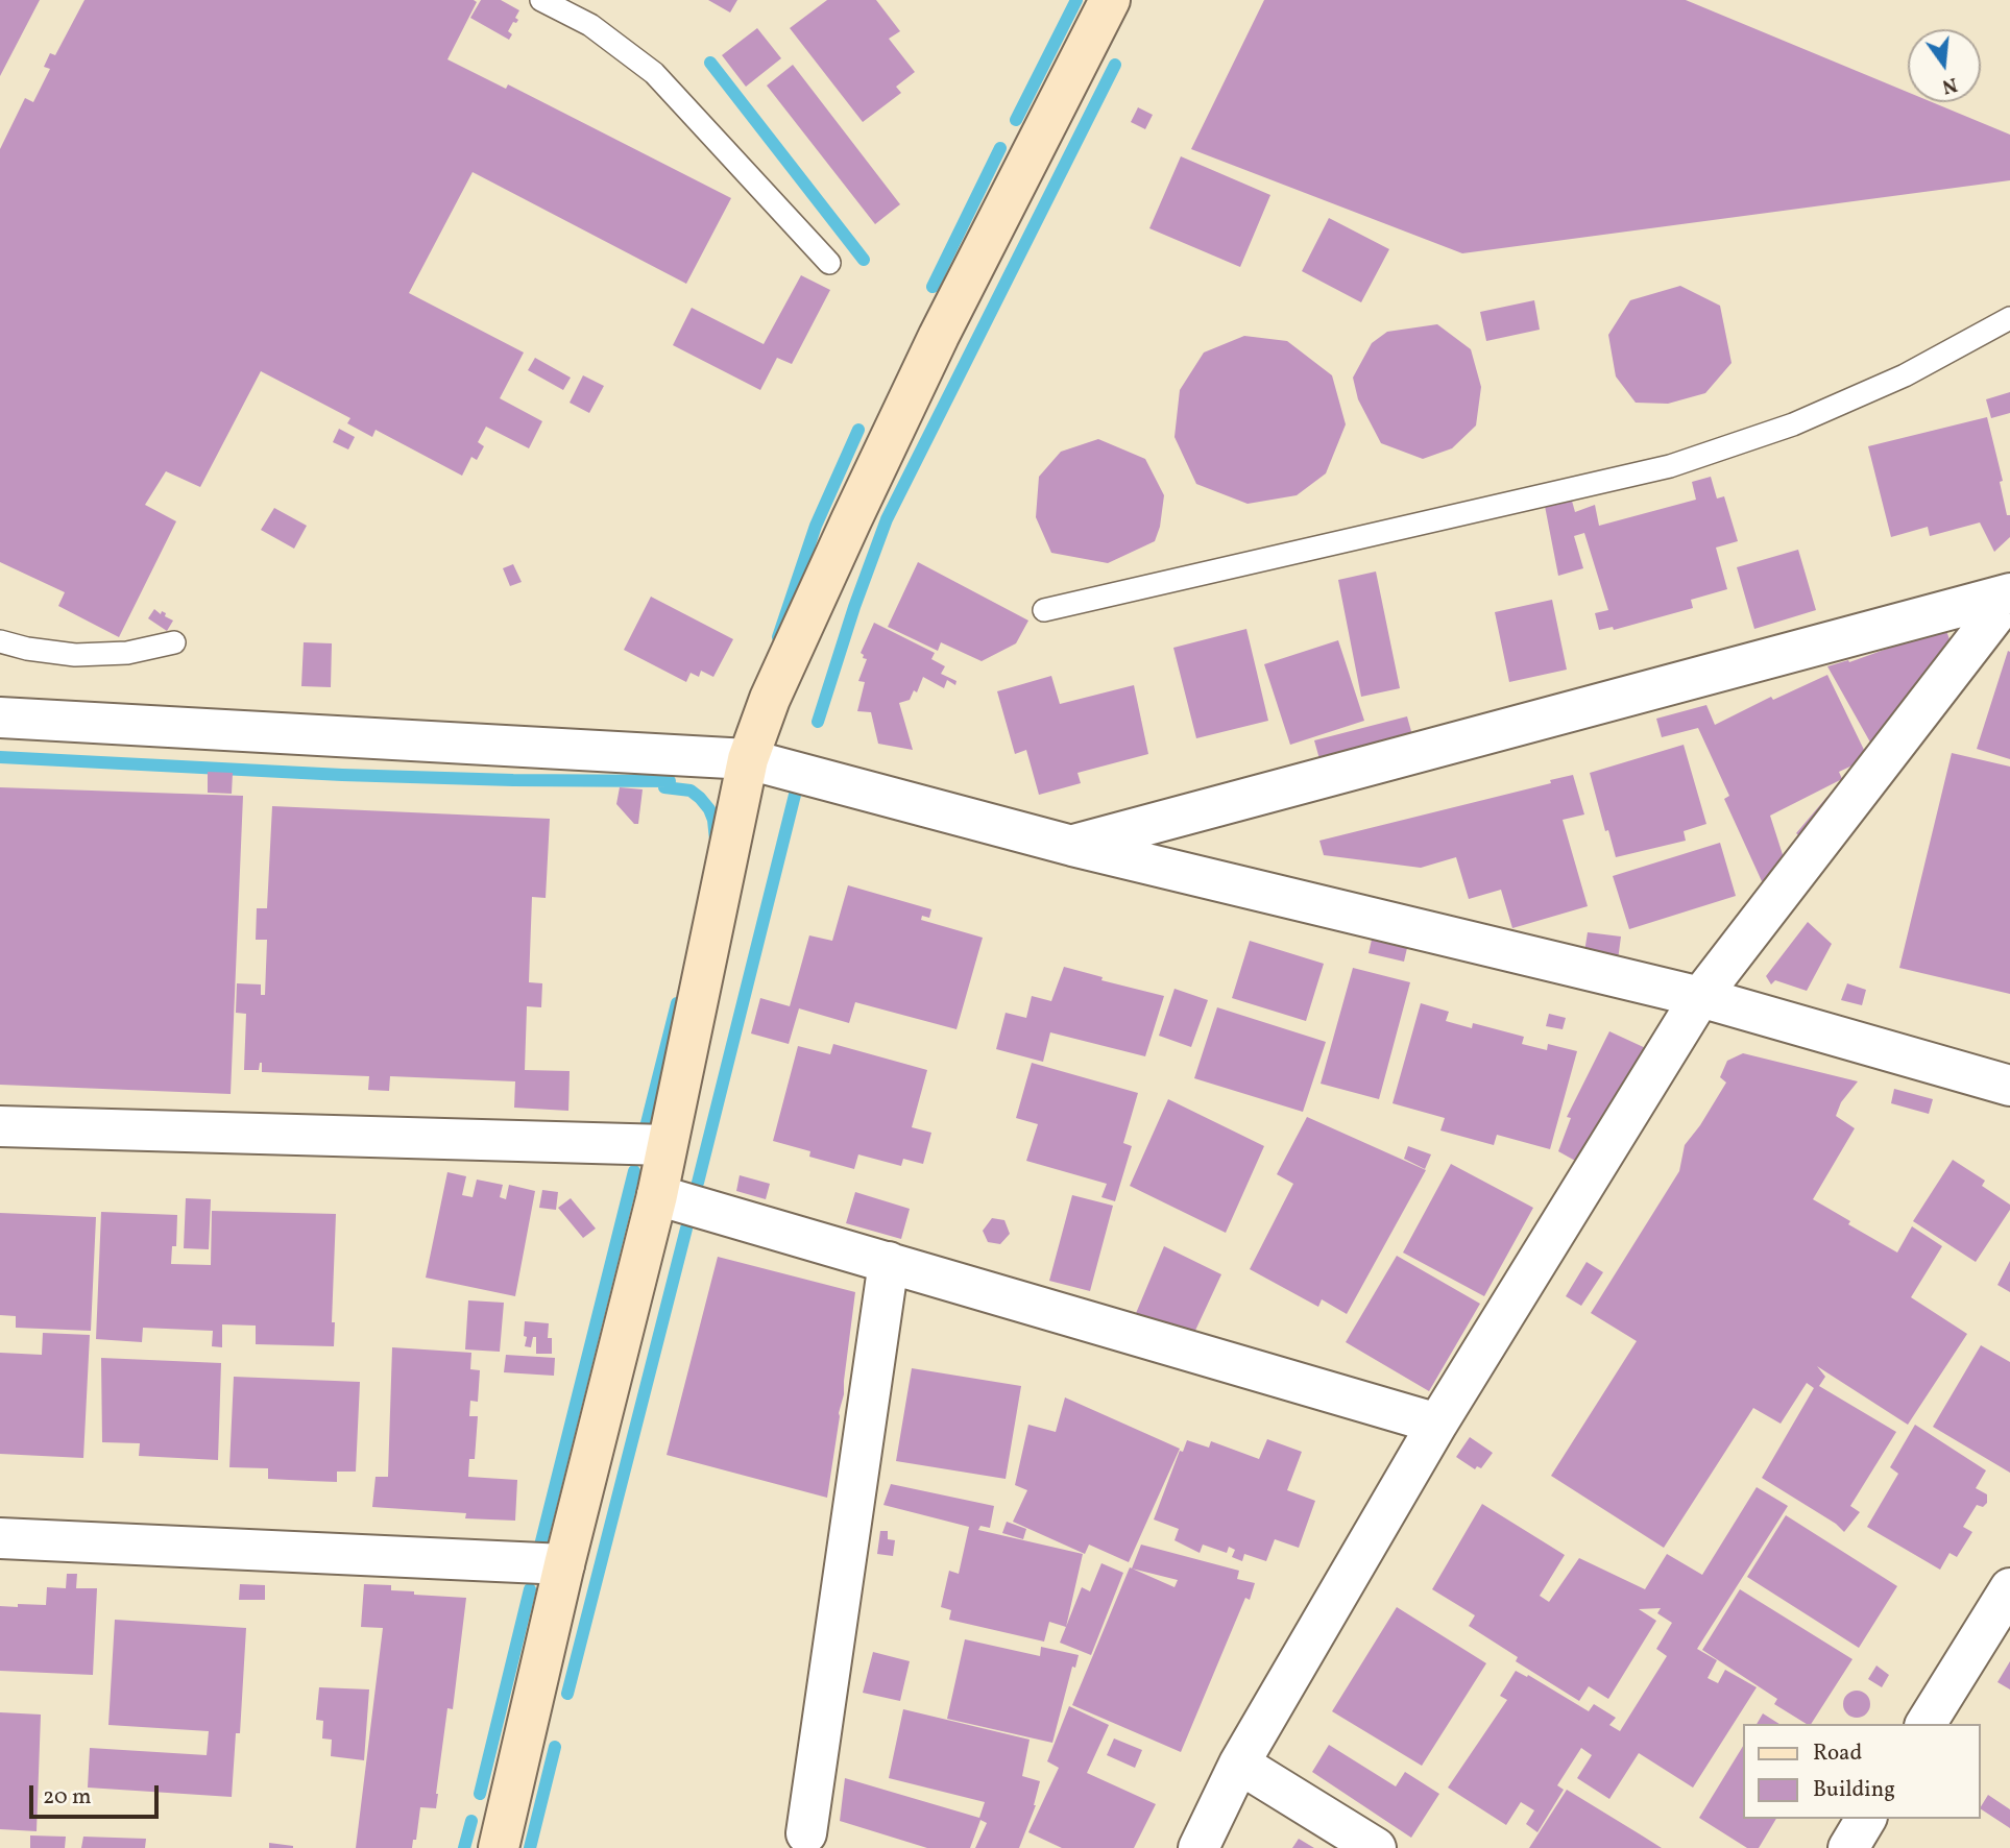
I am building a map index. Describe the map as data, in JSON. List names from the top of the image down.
{
  "legend": ["Road", "Building"],
  "scale_bar": "20 m",
  "north": "bottom"
}
